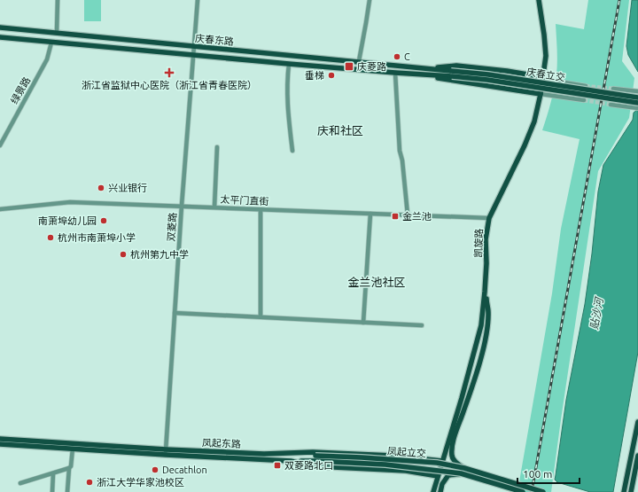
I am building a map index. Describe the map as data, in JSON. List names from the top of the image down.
{
  "streets": {
    "main road": [
      "庆春东路",
      "庆春立交",
      "凯旋路",
      "凤起东路",
      "凤起立交"
    ],
    "street": ["绿景路", "太平门直街", "双菱路"]
  },
  "crossings": [
    ["庆春东路", "庆春立交"],
    ["庆春东路", "绿景路"],
    ["庆春东路", "双菱路"],
    ["庆春东路", "凯旋路"],
    ["太平门直街", "双菱路"],
    ["太平门直街", "凯旋路"],
    ["双菱路", "凤起东路"],
    ["凯旋路", "凤起东路"],
    ["凤起东路", "凤起立交"]
  ],
  "districts": ["庆和社区", "金兰池社区"],
  "water": ["贴沙河"],
  "places": {
    "other": [
      "C",
      "垂梯",
      "兴业银行",
      "南萧埠幼儿园",
      "杭州市南萧埠小学",
      "杭州第九中学",
      "Decathlon",
      "浙江大学华家池校区"
    ],
    "transit": ["庆菱路", "金兰池", "双菱路北口"],
    "health": ["浙江省监狱中心医院（浙江省青春医院）"]
  },
  "scale_bar": "100 m"
}
